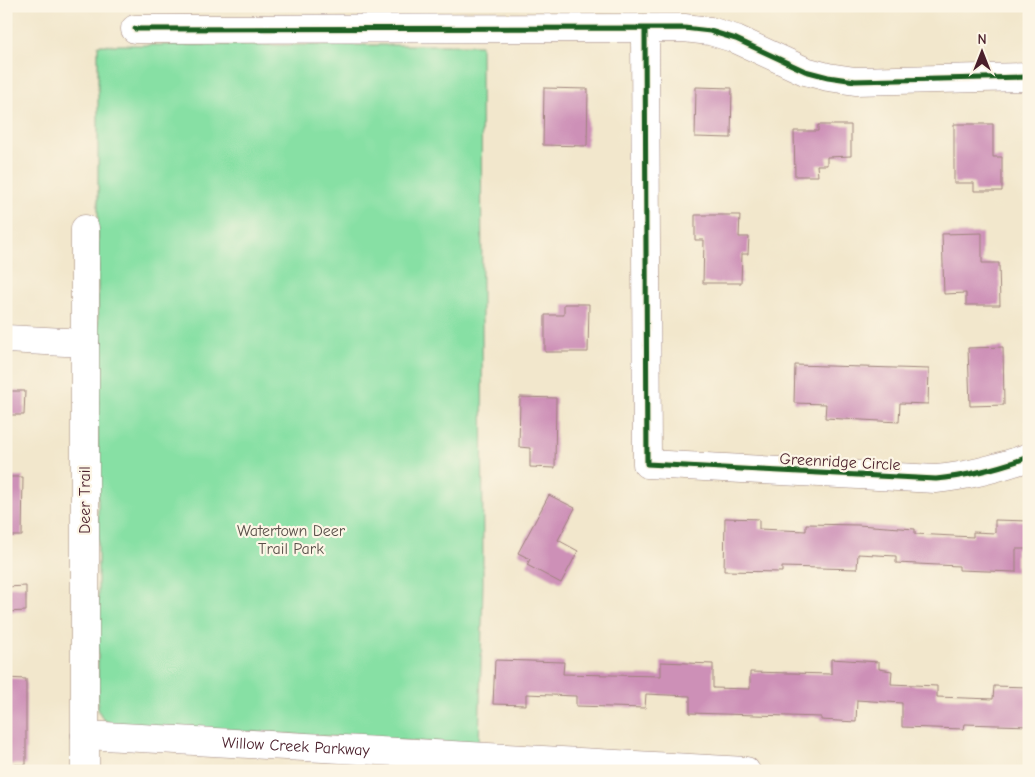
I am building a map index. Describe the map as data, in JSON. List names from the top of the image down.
{
  "streets": {
    "street": ["Greenridge Circle", "Deer Trail", "Willow Creek Parkway"]
  },
  "crossings": [
    ["Deer Trail", "Willow Creek Parkway"]
  ],
  "parks": ["Watertown Deer Trail Park"],
  "north": "top"
}
